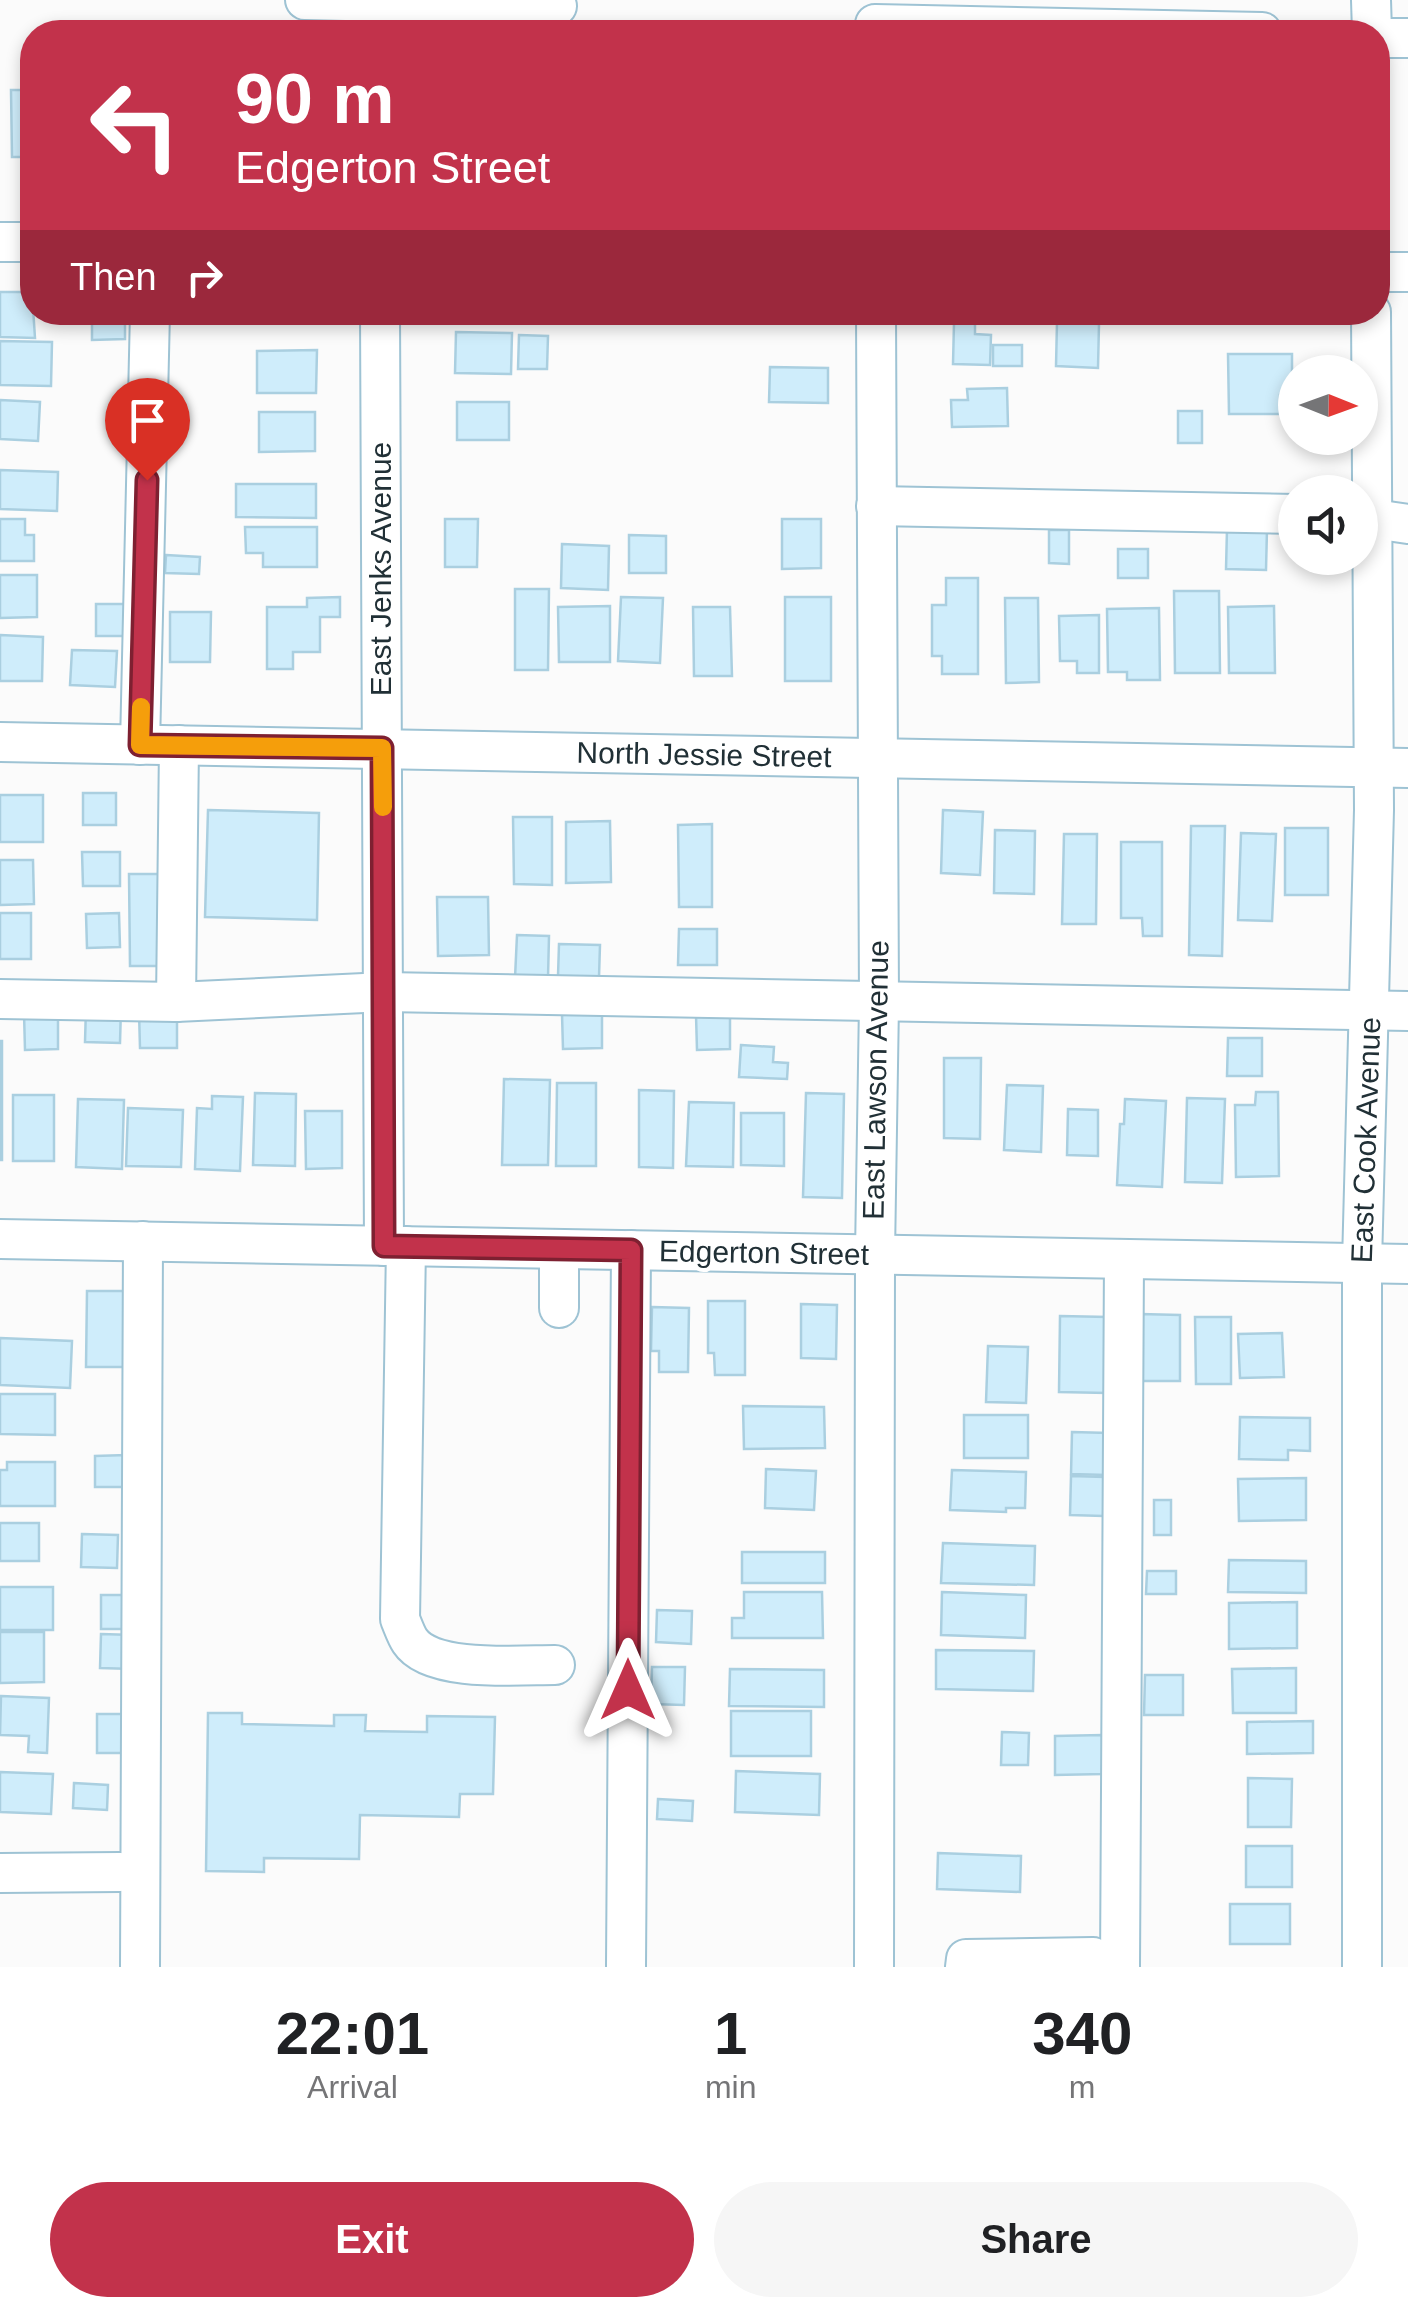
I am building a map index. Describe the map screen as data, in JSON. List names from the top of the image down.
{
  "streets": {
    "street": [
      "East Jenks Avenue",
      "North Jessie Street",
      "East Lawson Avenue",
      "East Cook Avenue",
      "Edgerton Street"
    ]
  },
  "crossings": [
    ["East Jenks Avenue", "North Jessie Street"],
    ["East Jenks Avenue", "Edgerton Street"],
    ["North Jessie Street", "East Lawson Avenue"],
    ["North Jessie Street", "East Cook Avenue"],
    ["East Lawson Avenue", "Edgerton Street"],
    ["East Cook Avenue", "Edgerton Street"]
  ],
  "north": "right",
  "page": {
    "turn": ["90 m", "Edgerton Street"],
    "then": "Then",
    "eta": [
      "22:01",
      "Arrival",
      "1",
      "min",
      "340",
      "m"
    ],
    "buttons": ["Exit", "Share"]
  }
}
